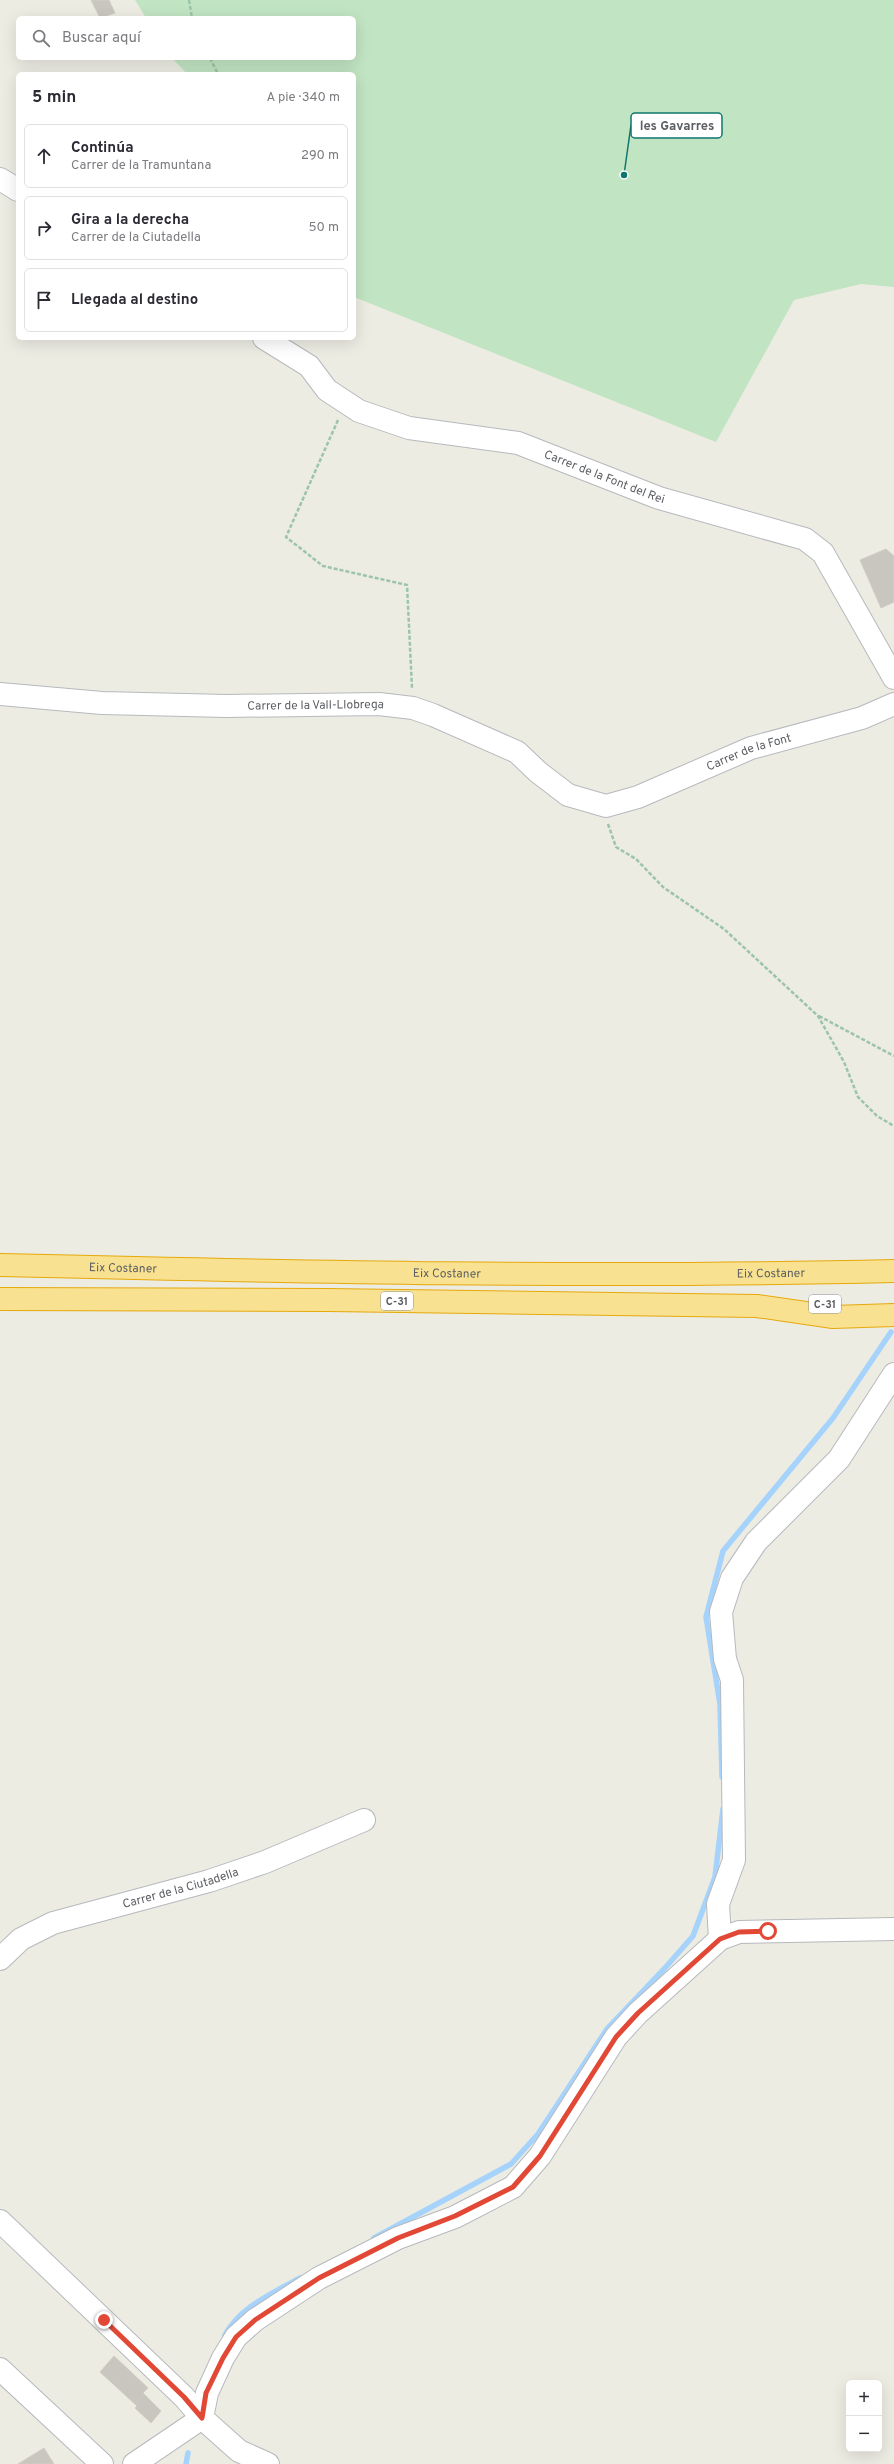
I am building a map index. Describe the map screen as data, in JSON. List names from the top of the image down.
{
  "streets": {
    "highway": ["Eix Costaner", "C-31"],
    "street": [
      "Carrer de la Font del Rei",
      "Carrer de la Vall-Llobrega",
      "Carrer de la Font",
      "Carrer de la Ciutadella"
    ]
  },
  "crossings": [
    ["Carrer de la Vall-Llobrega", "Carrer de la Font"]
  ],
  "places": ["les Gavarres"],
  "page": {
    "search": "Buscar aquí",
    "heading": ["5 min", "A pie · 340 m"],
    "list": [
      ["Continúa", "Carrer de la Tramuntana", "290 m"],
      ["Gira a la derecha", "Carrer de la Ciutadella", "50 m"],
      "Llegada al destino"
    ],
    "map_buttons": ["+", "−"]
  }
}
